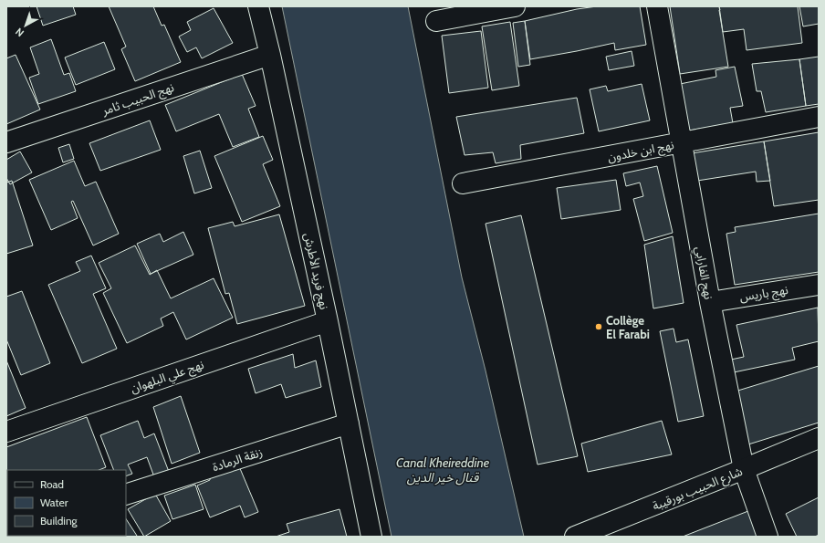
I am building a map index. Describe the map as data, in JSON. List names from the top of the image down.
{
  "streets": {
    "street": [
      "نهج الحبيب ثامر",
      "نهج ابن خلدون",
      "نهج فريد الأطرش",
      "نهج الفارابي",
      "نهج باريس",
      "نهج علي البلهوان",
      "زنقة الرمادة",
      "شارع الحبيب بورقيبة"
    ]
  },
  "crossings": [
    ["نهج الحبيب ثامر", "نهج فريد الأطرش"],
    ["نهج ابن خلدون", "نهج الفارابي"],
    ["نهج فريد الأطرش", "نهج علي البلهوان"],
    ["نهج فريد الأطرش", "زنقة الرمادة"],
    ["نهج الفارابي", "نهج باريس"],
    ["نهج الفارابي", "شارع الحبيب بورقيبة"]
  ],
  "water": ["Canal Kheireddine قنال خير الدين"],
  "places": ["Collège El Farabi"],
  "legend": ["Road", "Water", "Building"],
  "north": "bottom left"
}
